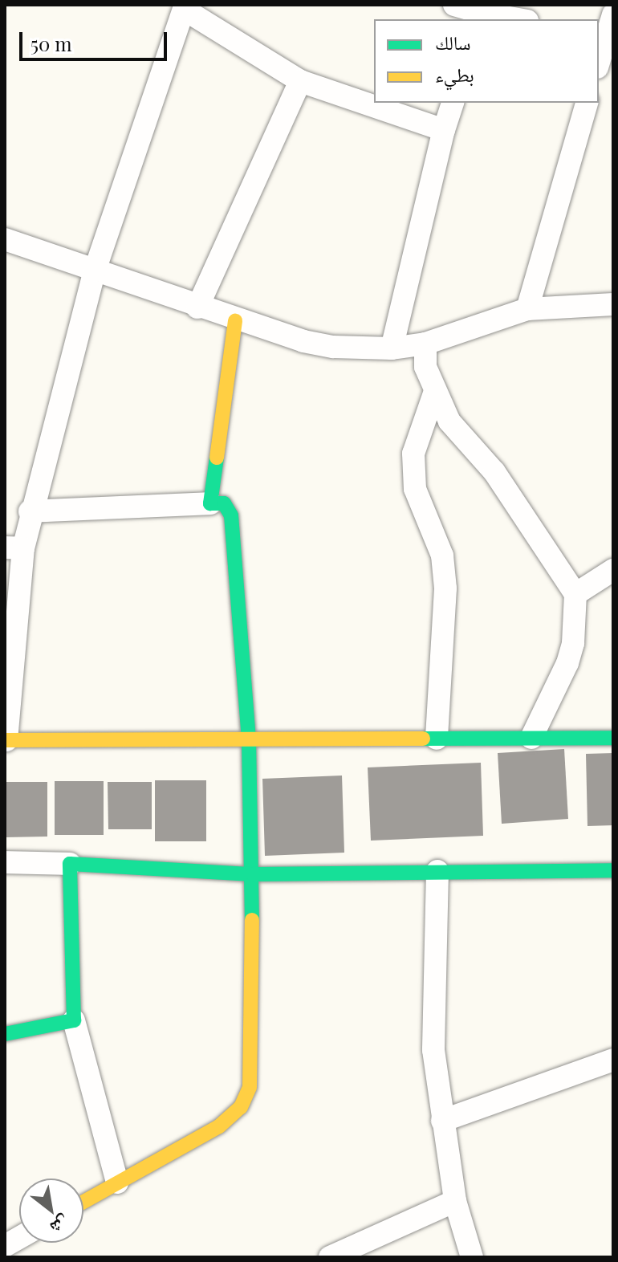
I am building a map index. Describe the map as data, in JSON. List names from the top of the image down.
{
  "legend": ["سالك", "بطيء"],
  "scale_bar": "50 m",
  "north": "bottom right"
}
